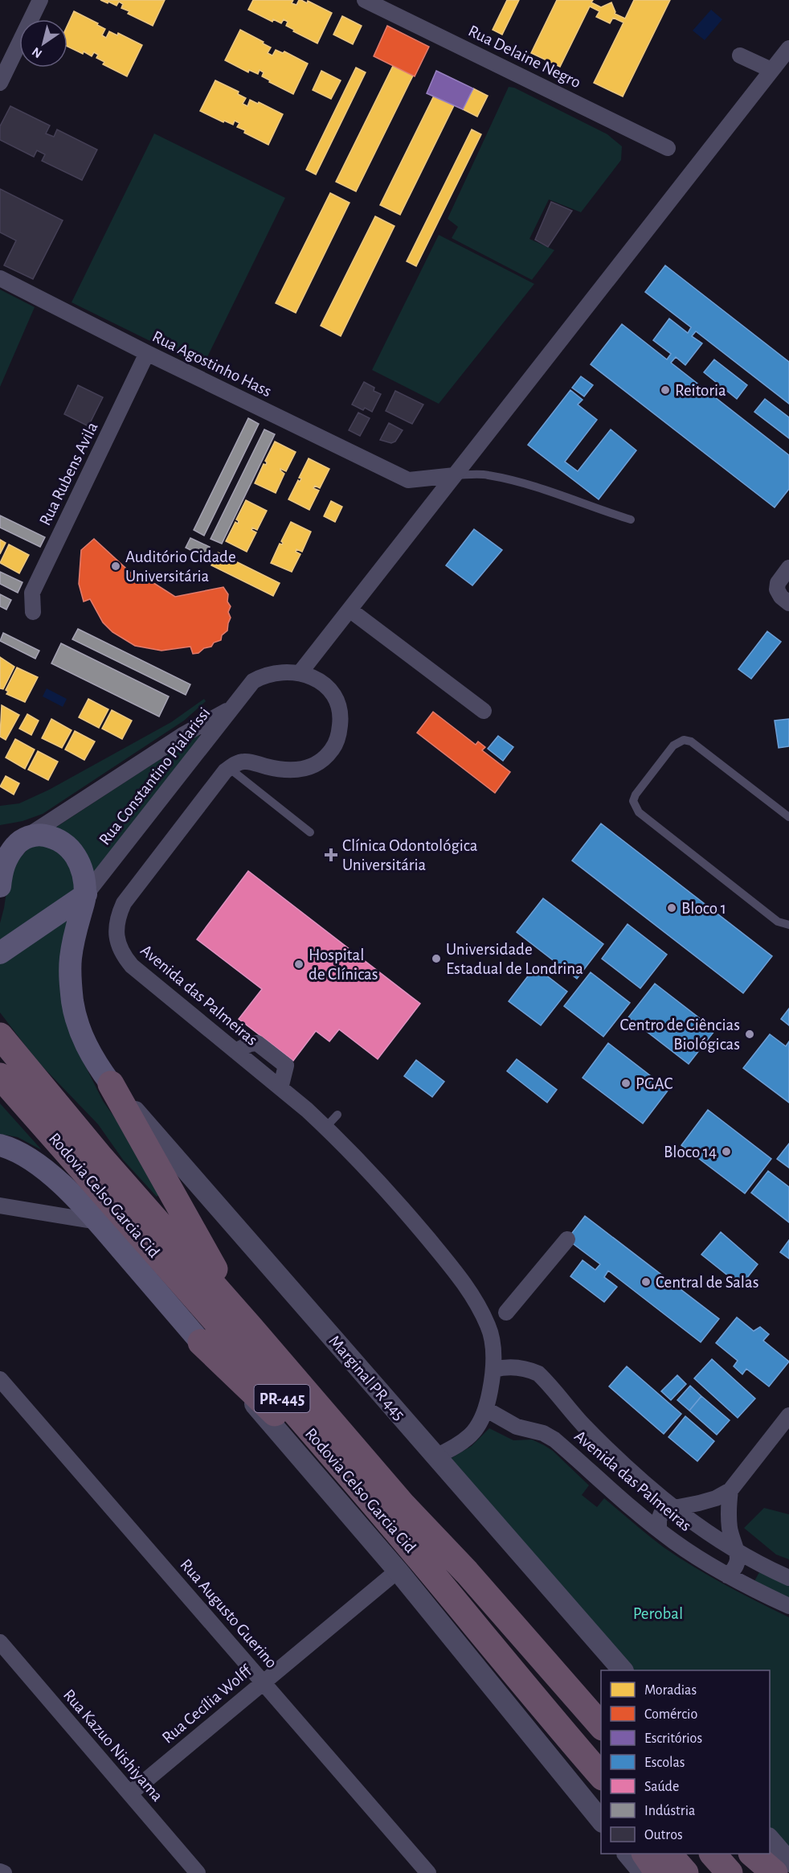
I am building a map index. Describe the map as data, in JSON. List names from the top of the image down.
{
  "streets": {
    "highway": ["Rodovia Celso Garcia Cid", "PR-445"],
    "street": [
      "Rua Delaine Negro",
      "Rua Agostinho Hass",
      "Rua Rubens Avila",
      "Rua Constantino Pialarissi",
      "Avenida das Palmeiras",
      "Marginal PR 445",
      "Rua Augusto Guerino",
      "Rua Cecília Wolff",
      "Rua Kazuo Nishiyama"
    ]
  },
  "crossings": [
    ["Rua Agostinho Hass", "Rua Rubens Avila"],
    ["PR-445", "Rua Cecília Wolff"],
    ["Rua Augusto Guerino", "Rua Cecília Wolff"],
    ["Rua Cecília Wolff", "Rua Kazuo Nishiyama"]
  ],
  "parks": ["Perobal"],
  "places": {
    "other": [
      "Reitoria",
      "Auditório Cidade Universitária",
      "Bloco 1",
      "Universidade Estadual de Londrina",
      "Hospital de Clínicas",
      "Centro de Ciências Biológicas",
      "PGAC",
      "Bloco 14",
      "Central de Salas"
    ],
    "health": ["Clínica Odontológica Universitária"]
  },
  "legend": [
    "Moradias",
    "Comércio",
    "Escritórios",
    "Escolas",
    "Saúde",
    "Indústria",
    "Outros"
  ],
  "north": "bottom left"
}
